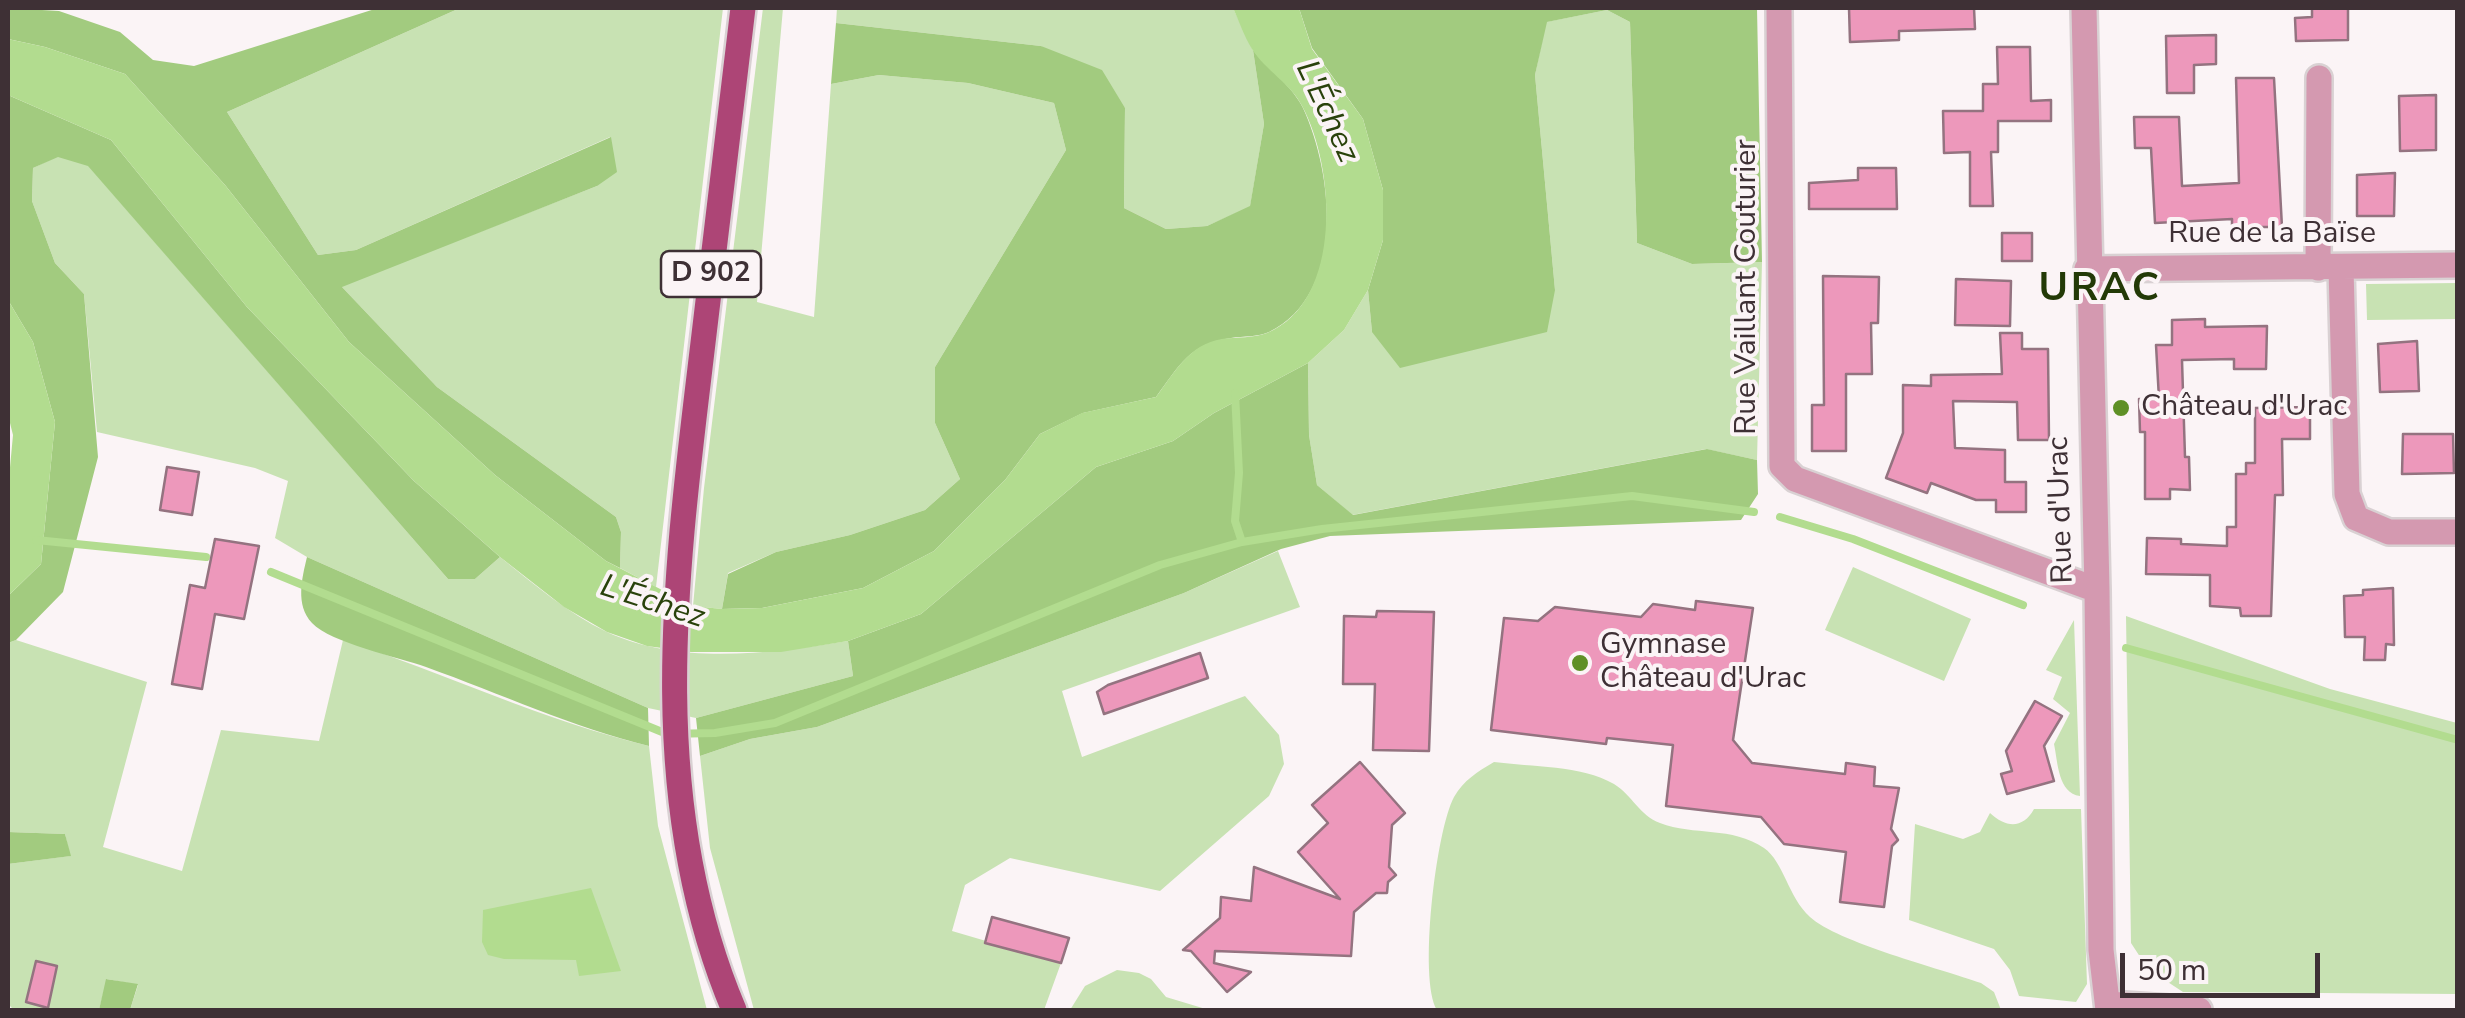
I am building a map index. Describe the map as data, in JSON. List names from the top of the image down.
{
  "streets": {
    "main road": ["D 902"],
    "street": ["Rue de la Baïse", "Rue Vaillant Couturier", "Rue d'Urac"]
  },
  "crossings": [
    ["Rue de la Baïse", "Rue d'Urac"],
    ["Rue Vaillant Couturier", "Rue d'Urac"]
  ],
  "districts": ["URAC"],
  "water": ["L'Échez"],
  "places": ["Château d'Urac", "Gymnase Château d'Urac"],
  "scale_bar": "50 m"
}
